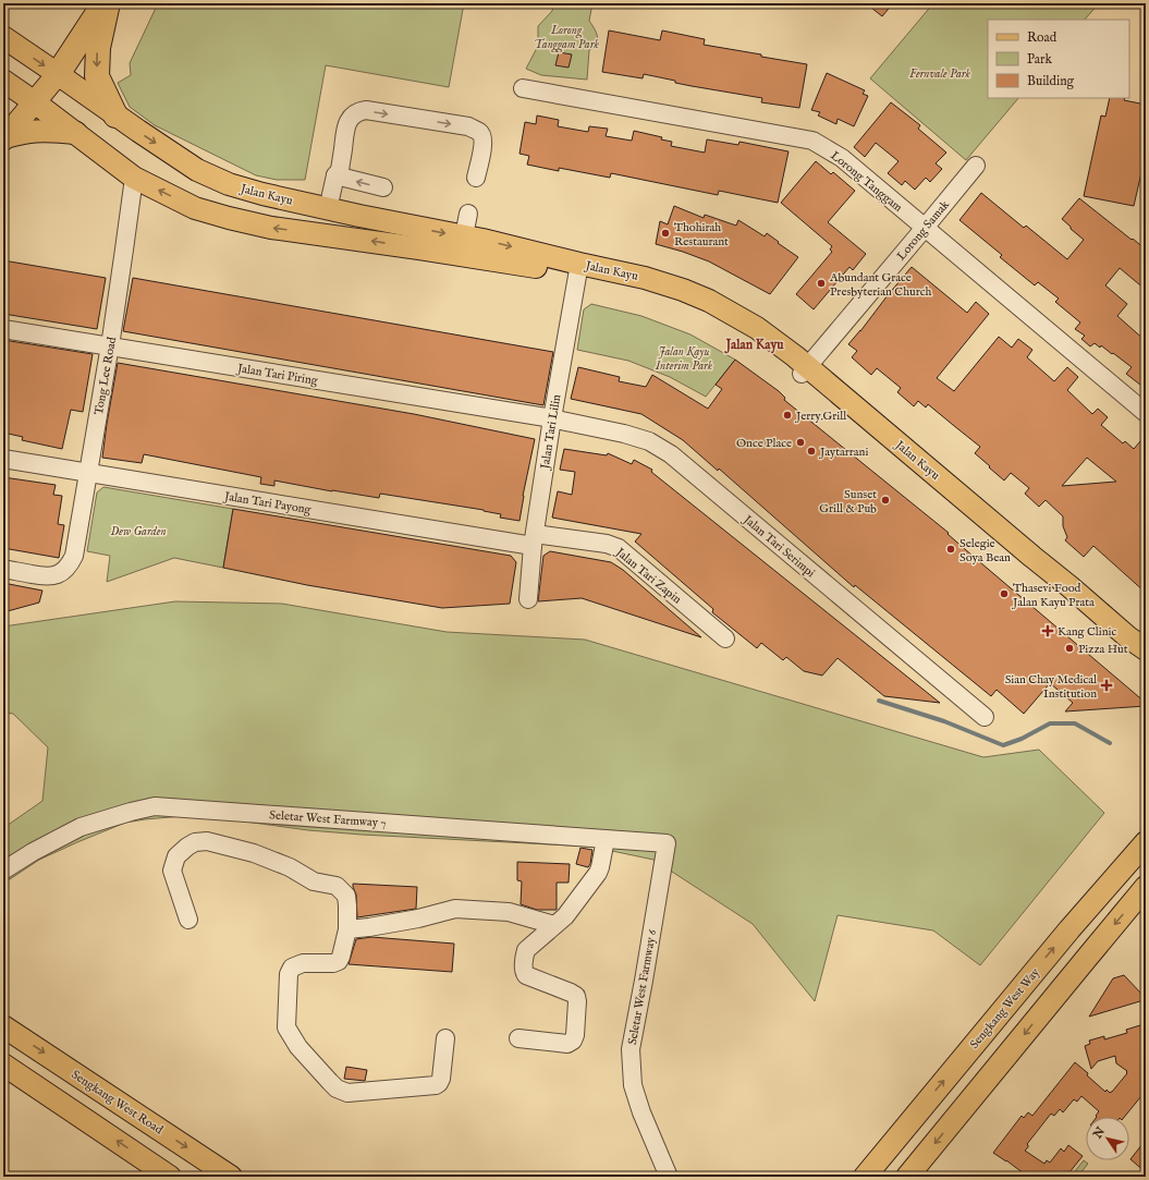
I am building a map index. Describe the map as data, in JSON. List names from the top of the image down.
{
  "streets": {
    "main road": ["Jalan Kayu", "Sengkang West Way", "Sengkang West Road"],
    "street": [
      "Lorong Tanggam",
      "Lorong Samak",
      "Jalan Tari Piring",
      "Tong Lee Road",
      "Jalan Tari Lilin",
      "Jalan Tari Payong",
      "Jalan Tari Serimpi",
      "Jalan Tari Zapin",
      "Seletar West Farmway 7",
      "Seletar West Farmway 6"
    ]
  },
  "crossings": [
    ["Lorong Tanggam", "Lorong Samak"],
    ["Jalan Kayu", "Lorong Samak"],
    ["Jalan Kayu", "Tong Lee Road"],
    ["Jalan Kayu", "Jalan Tari Lilin"],
    ["Jalan Tari Piring", "Tong Lee Road"],
    ["Jalan Tari Piring", "Jalan Tari Lilin"],
    ["Jalan Tari Piring", "Jalan Tari Serimpi"],
    ["Tong Lee Road", "Jalan Tari Payong"],
    ["Jalan Tari Lilin", "Jalan Tari Payong"],
    ["Jalan Tari Lilin", "Jalan Tari Serimpi"],
    ["Jalan Tari Lilin", "Jalan Tari Zapin"],
    ["Jalan Tari Payong", "Jalan Tari Zapin"],
    ["Seletar West Farmway 7", "Seletar West Farmway 6"]
  ],
  "districts": ["Jalan Kayu"],
  "parks": [
    "Lorong Tanggam Park",
    "Fernvale Park",
    "Jalan Kayu Interim Park",
    "Dew Garden"
  ],
  "places": {
    "other": [
      "Thohirah Restaurant",
      "Abundant Grace Presbyterian Church",
      "Jerry.Grill",
      "Once Place",
      "Jaytarrani",
      "Sunset Grill & Pub",
      "Selegie Soya Bean",
      "Thasevi Food Jalan Kayu Prata",
      "Pizza Hut"
    ],
    "health": ["Kang Clinic", "Sian Chay Medical Institution"]
  },
  "legend": ["Road", "Park", "Building"],
  "north": "top left"
}
